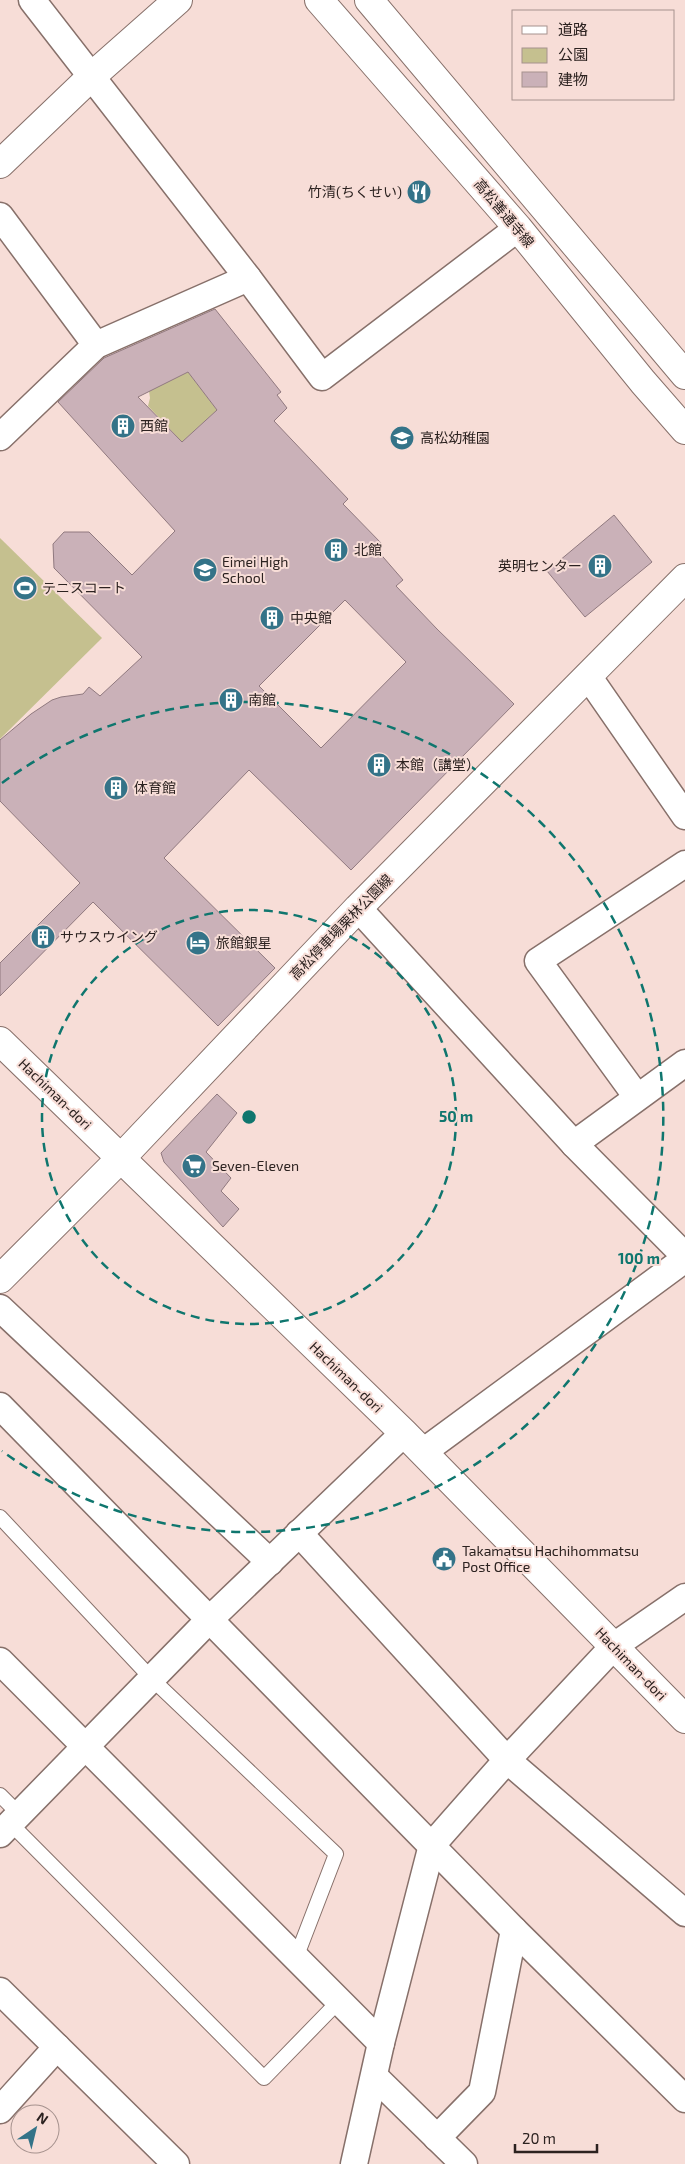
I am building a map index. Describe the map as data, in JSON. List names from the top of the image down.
{
  "streets": {
    "main road": ["高松善通寺線", "高松停車場栗林公園線", "Hachiman-dori"]
  },
  "crossings": [
    ["高松停車場栗林公園線", "Hachiman-dori"]
  ],
  "places": {
    "restaurant": ["竹清(ちくせい)"],
    "building": [
      "西館",
      "北館",
      "英明センター",
      "中央館",
      "南館",
      "本館（講堂）",
      "体育館",
      "サウスウイング"
    ],
    "school or university": ["高松幼稚園", "Eimei High School"],
    "sports": ["テニスコート"],
    "hotel": ["旅館銀星"],
    "supermarket": ["Seven-Eleven"],
    "public building": ["Takamatsu Hachihommatsu Post Office"]
  },
  "legend": ["道路", "公園", "建物"],
  "scale_bar": "20 m",
  "north": "top right",
  "rings": ["50 m", "100 m"]
}
